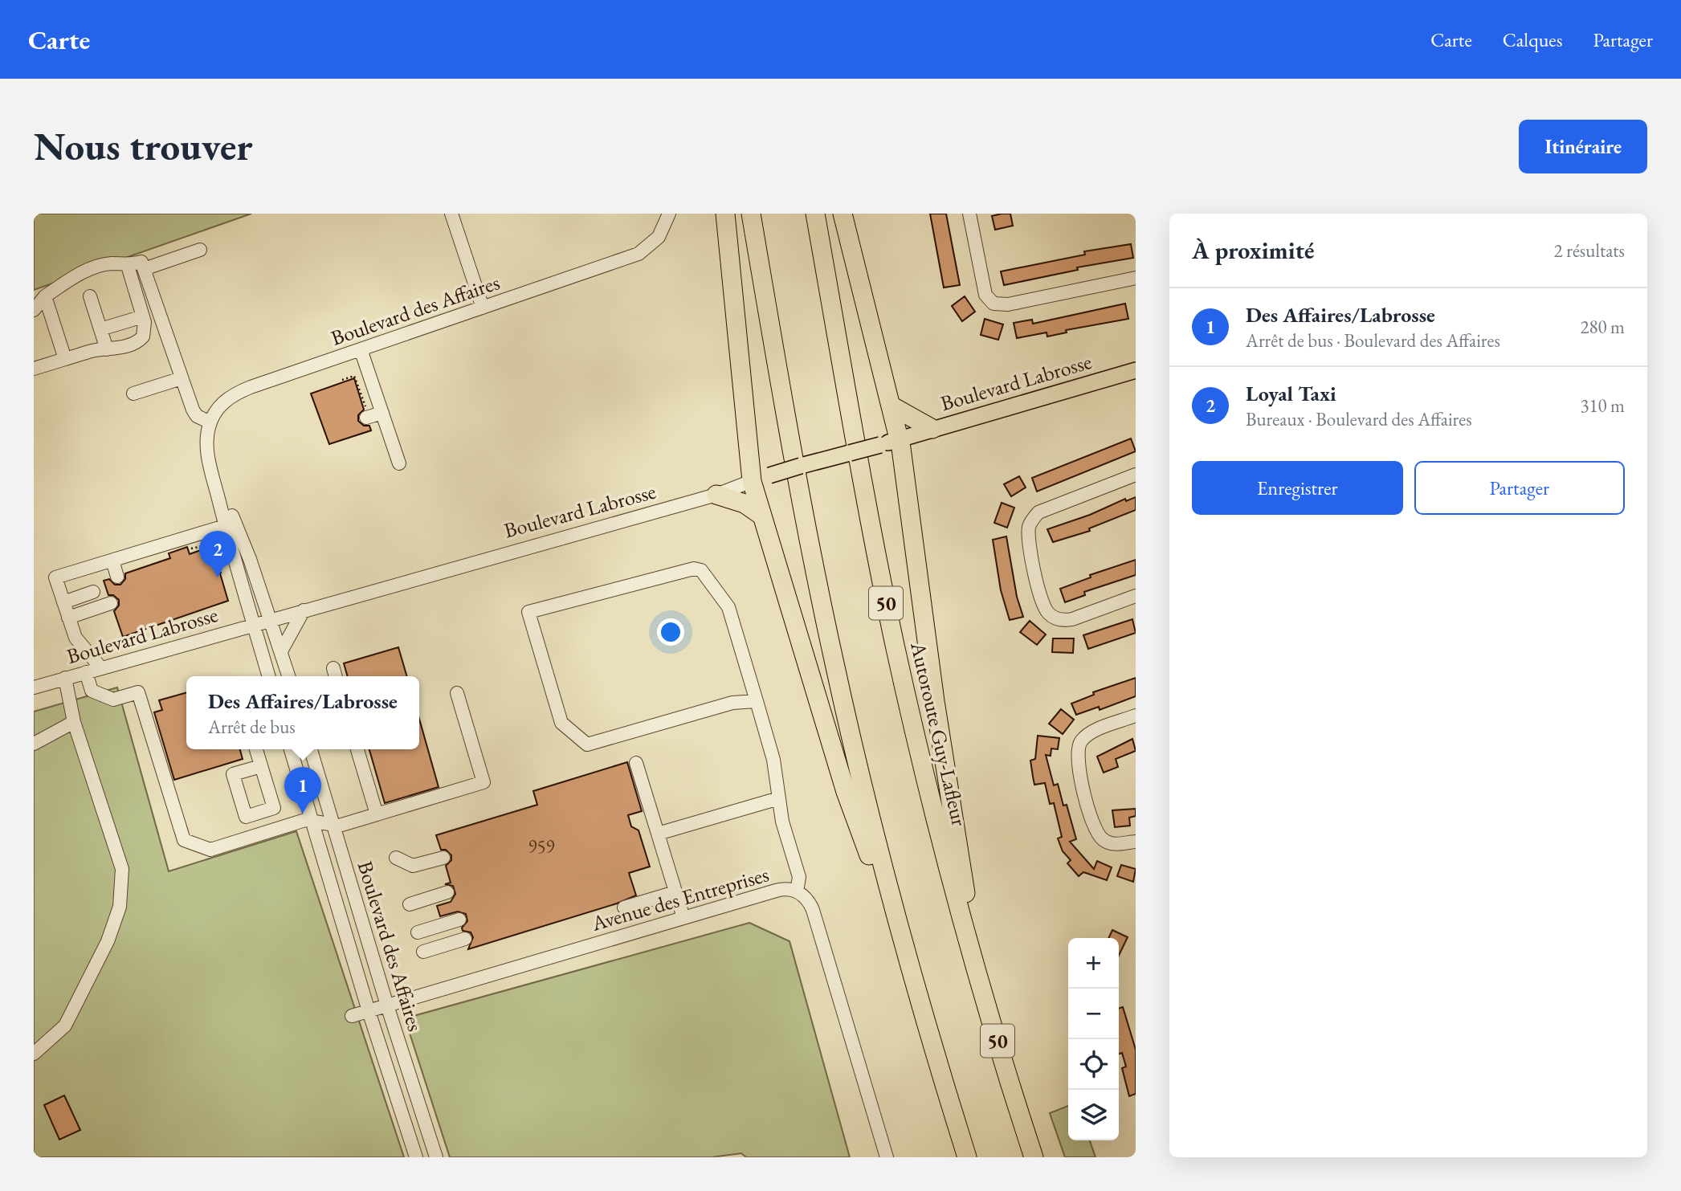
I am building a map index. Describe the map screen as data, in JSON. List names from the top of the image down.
{
  "streets": {
    "highway": ["50", "Autoroute Guy-Lafleur"],
    "main road": ["Boulevard Labrosse"],
    "street": ["Boulevard des Affaires", "Avenue des Entreprises"]
  },
  "crossings": [
    ["Boulevard des Affaires", "Avenue des Entreprises"]
  ],
  "house_numbers": ["959"],
  "page": {
    "header": "Carte",
    "nav": ["Carte", "Calques", "Partager"],
    "buttons": [
      "Itinéraire",
      ["Enregistrer", "Partager"]
    ],
    "title": "Nous trouver",
    "heading": ["À proximité", "2 résultats"],
    "list": [
      {
        "mark": "1",
        "name": "Des Affaires/Labrosse",
        "note": "Arrêt de bus · Boulevard des Affaires",
        "value": "280 m"
      },
      {
        "mark": "2",
        "name": "Loyal Taxi",
        "note": "Bureaux · Boulevard des Affaires",
        "value": "310 m"
      }
    ],
    "pins": ["2", "1"],
    "popup": ["Des Affaires/Labrosse", "Arrêt de bus"],
    "map_buttons": ["+", "−"]
  }
}
